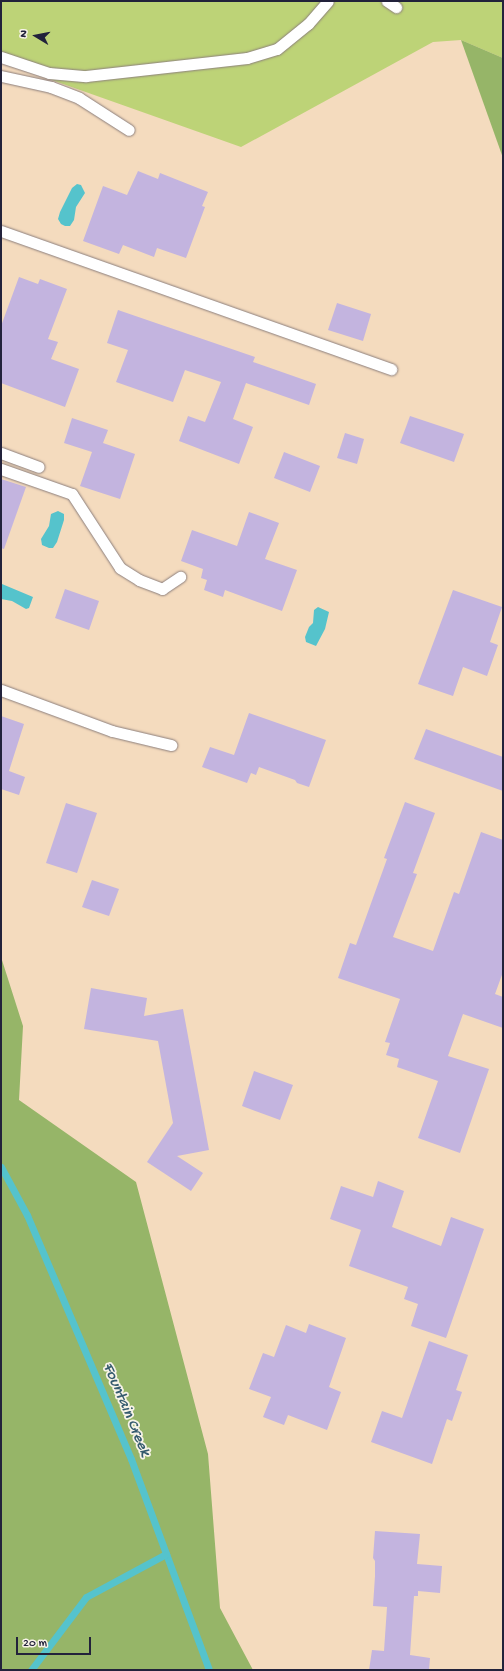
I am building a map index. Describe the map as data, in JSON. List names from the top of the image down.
{
  "water": ["Fountain Creek"],
  "scale_bar": "20 m",
  "north": "left"
}
